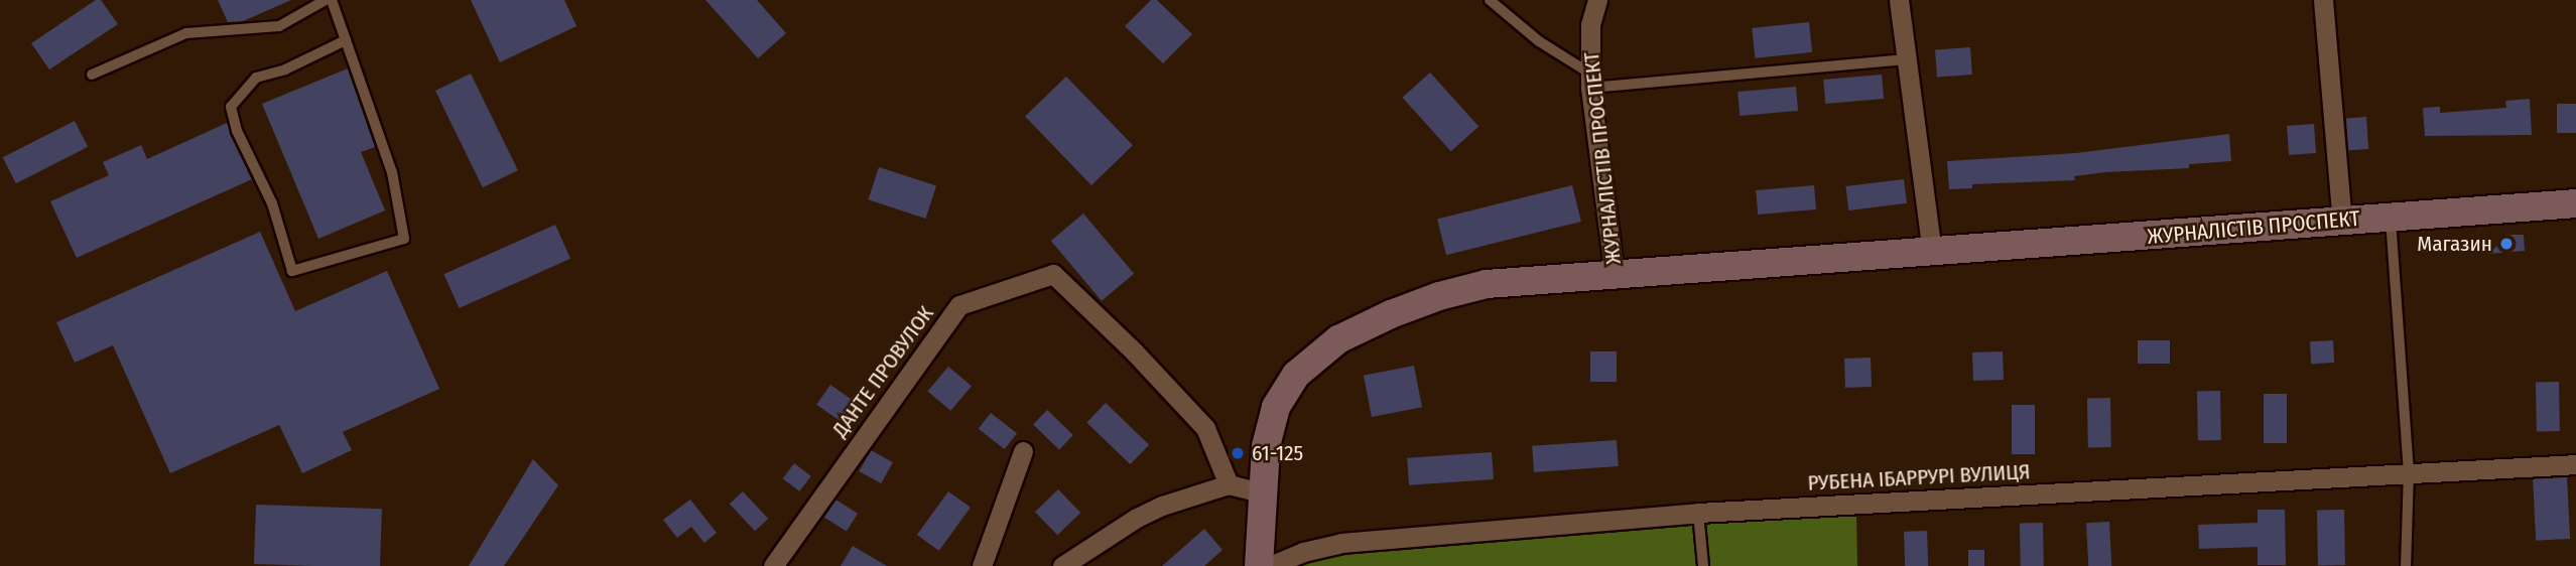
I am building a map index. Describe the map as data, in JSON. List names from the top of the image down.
{
  "streets": {
    "main road": ["ЖУРНАЛІСТІВ ПРОСПЕКТ"],
    "street": ["ДАНТЕ ПРОВУЛОК", "РУБЕНА ІБАРРУРІ ВУЛИЦЯ"]
  },
  "places": ["Магазин", "61-125"]
}
